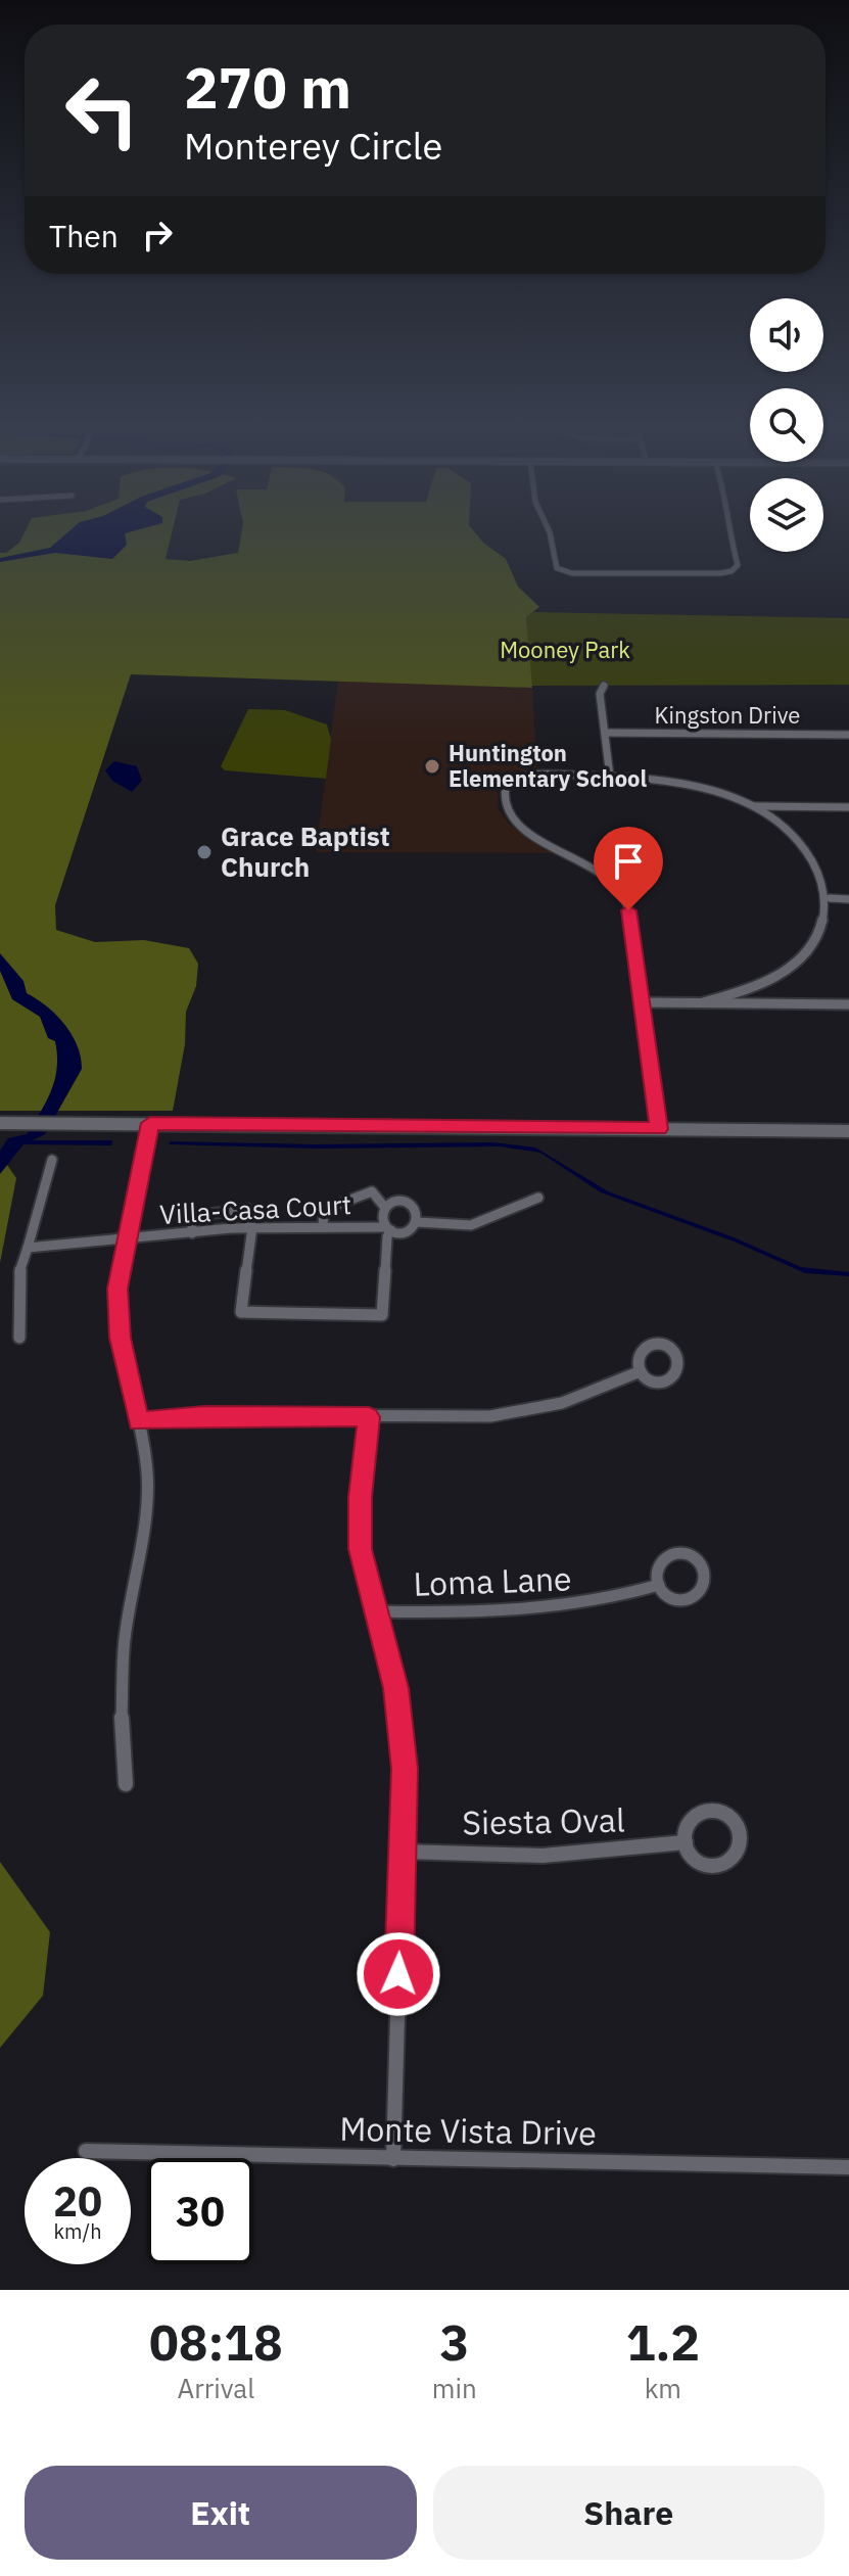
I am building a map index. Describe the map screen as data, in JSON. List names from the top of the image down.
{
  "streets": {
    "street": [
      "Kingston Drive",
      "Villa-Casa Court",
      "Loma Lane",
      "Siesta Oval",
      "Monte Vista Drive"
    ]
  },
  "parks": ["Mooney Park"],
  "places": ["Huntington Elementary School", "Grace Baptist Church"],
  "page": {
    "turn": ["270 m", "Monterey Circle"],
    "then": "Then",
    "speed": "20 km/h",
    "limit": "30",
    "eta": [
      "08:18",
      "Arrival",
      "3",
      "min",
      "1.2",
      "km"
    ],
    "buttons": ["Exit", "Share"]
  }
}
